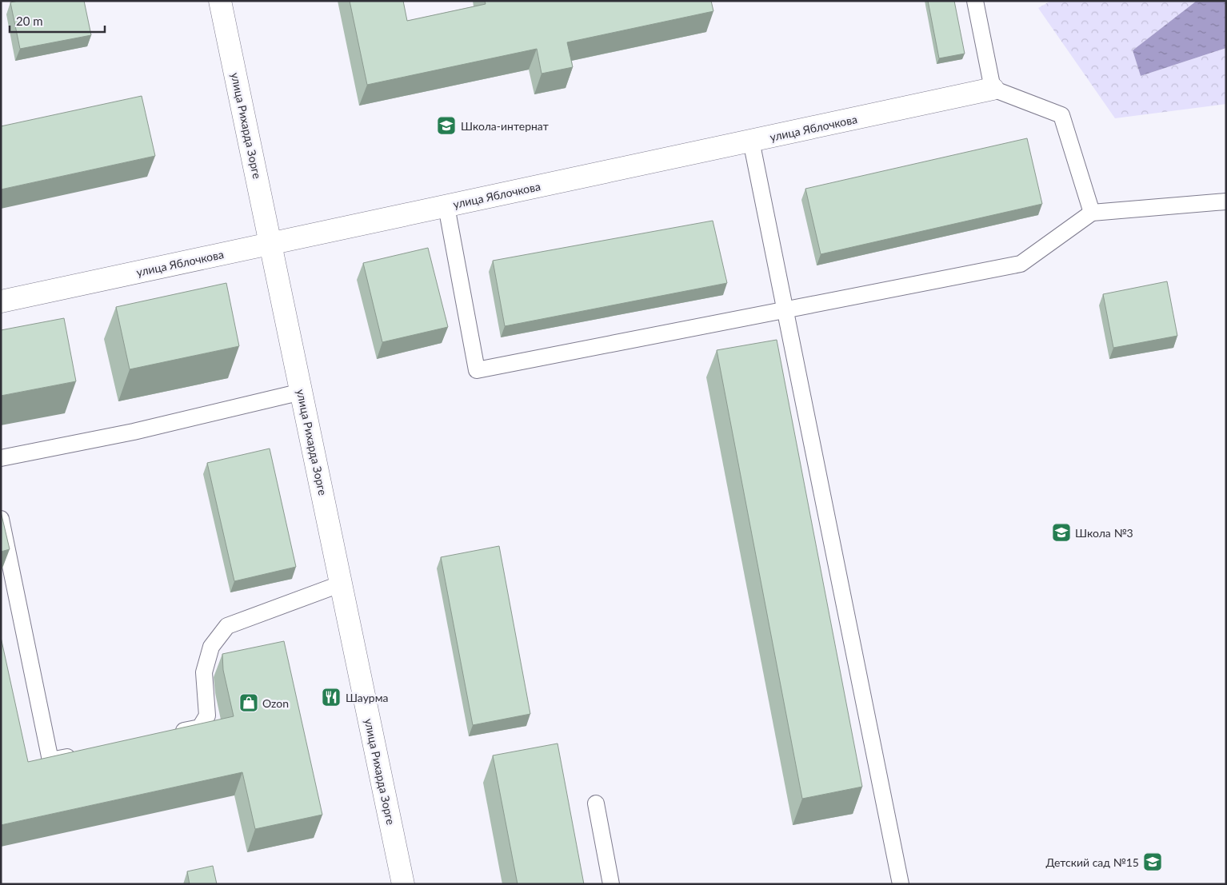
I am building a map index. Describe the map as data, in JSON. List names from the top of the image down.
{
  "streets": {
    "street": ["улица Рихарда Зорге", "улица Яблочкова"]
  },
  "crossings": [
    ["улица Рихарда Зорге", "улица Яблочкова"]
  ],
  "places": {
    "school or university": ["Школа-интернат", "Школа №3", "Детский сад №15"],
    "restaurant": ["Шаурма"],
    "shop": ["Ozon"]
  },
  "scale_bar": "20 m"
}
